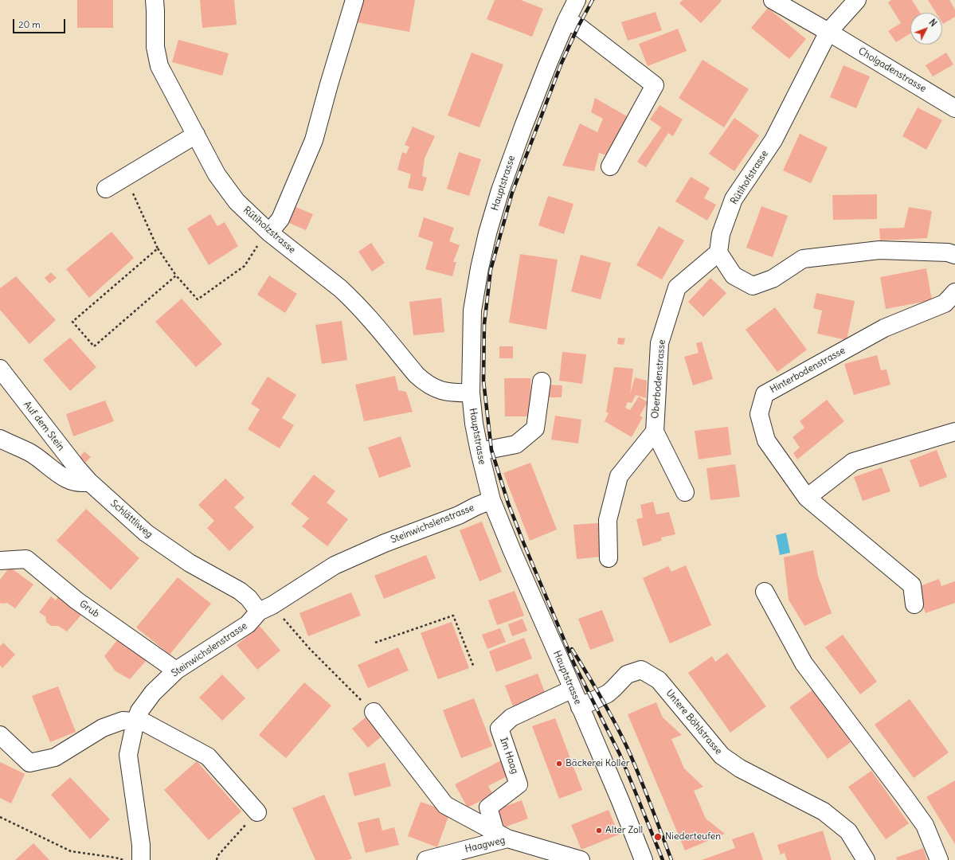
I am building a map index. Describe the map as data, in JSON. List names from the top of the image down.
{
  "streets": {
    "street": [
      "Cholgadenstrasse",
      "Rütihofstrasse",
      "Hauptstrasse",
      "Rütiholzstrasse",
      "Hinterbodenstrasse",
      "Oberbodenstrasse",
      "Auf dem Stein",
      "Schlättliweg",
      "Steinwichslenstrasse",
      "Grub",
      "Untere Böhlstrasse",
      "Im Haag",
      "Haagweg"
    ]
  },
  "crossings": [
    ["Cholgadenstrasse", "Rütihofstrasse"],
    ["Rütihofstrasse", "Oberbodenstrasse"],
    ["Hauptstrasse", "Rütiholzstrasse"],
    ["Hauptstrasse", "Steinwichslenstrasse"],
    ["Hauptstrasse", "Untere Böhlstrasse"],
    ["Hauptstrasse", "Im Haag"],
    ["Auf dem Stein", "Schlättliweg"],
    ["Schlättliweg", "Steinwichslenstrasse"],
    ["Steinwichslenstrasse", "Grub"],
    ["Im Haag", "Haagweg"]
  ],
  "places": ["Bäckerei Koller", "Alter Zoll", "Niederteufen"],
  "scale_bar": "20 m",
  "north": "top right"
}
